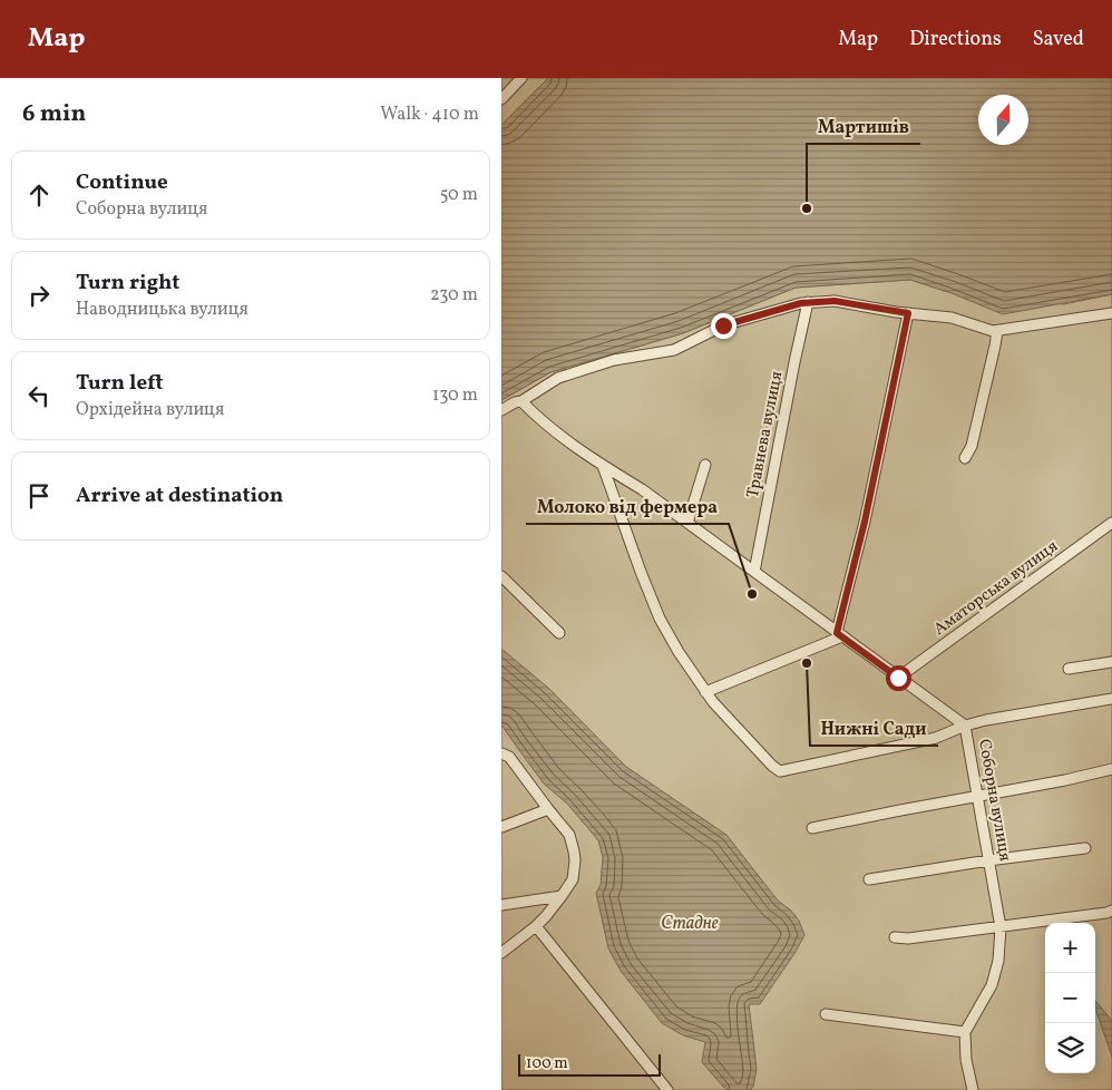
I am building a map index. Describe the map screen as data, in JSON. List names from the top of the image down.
{
  "streets": {
    "street": ["Травнева вулиця", "Аматорська вулиця", "Соборна вулиця"]
  },
  "crossings": [
    ["Травнева вулиця", "Соборна вулиця"],
    ["Аматорська вулиця", "Соборна вулиця"]
  ],
  "water": ["Стадне"],
  "places": ["Мартишів", "Молоко від фермера", "Нижні Сади"],
  "scale_bar": "100 m",
  "north": "top",
  "page": {
    "header": "Map",
    "nav": ["Map", "Directions", "Saved"],
    "heading": ["6 min", "Walk · 410 m"],
    "list": [
      ["Continue", "Соборна вулиця", "50 m"],
      ["Turn right", "Наводницька вулиця", "230 m"],
      ["Turn left", "Орхідейна вулиця", "130 m"],
      "Arrive at destination"
    ],
    "map_buttons": ["+", "−"],
    "scale": "100 m"
  }
}
